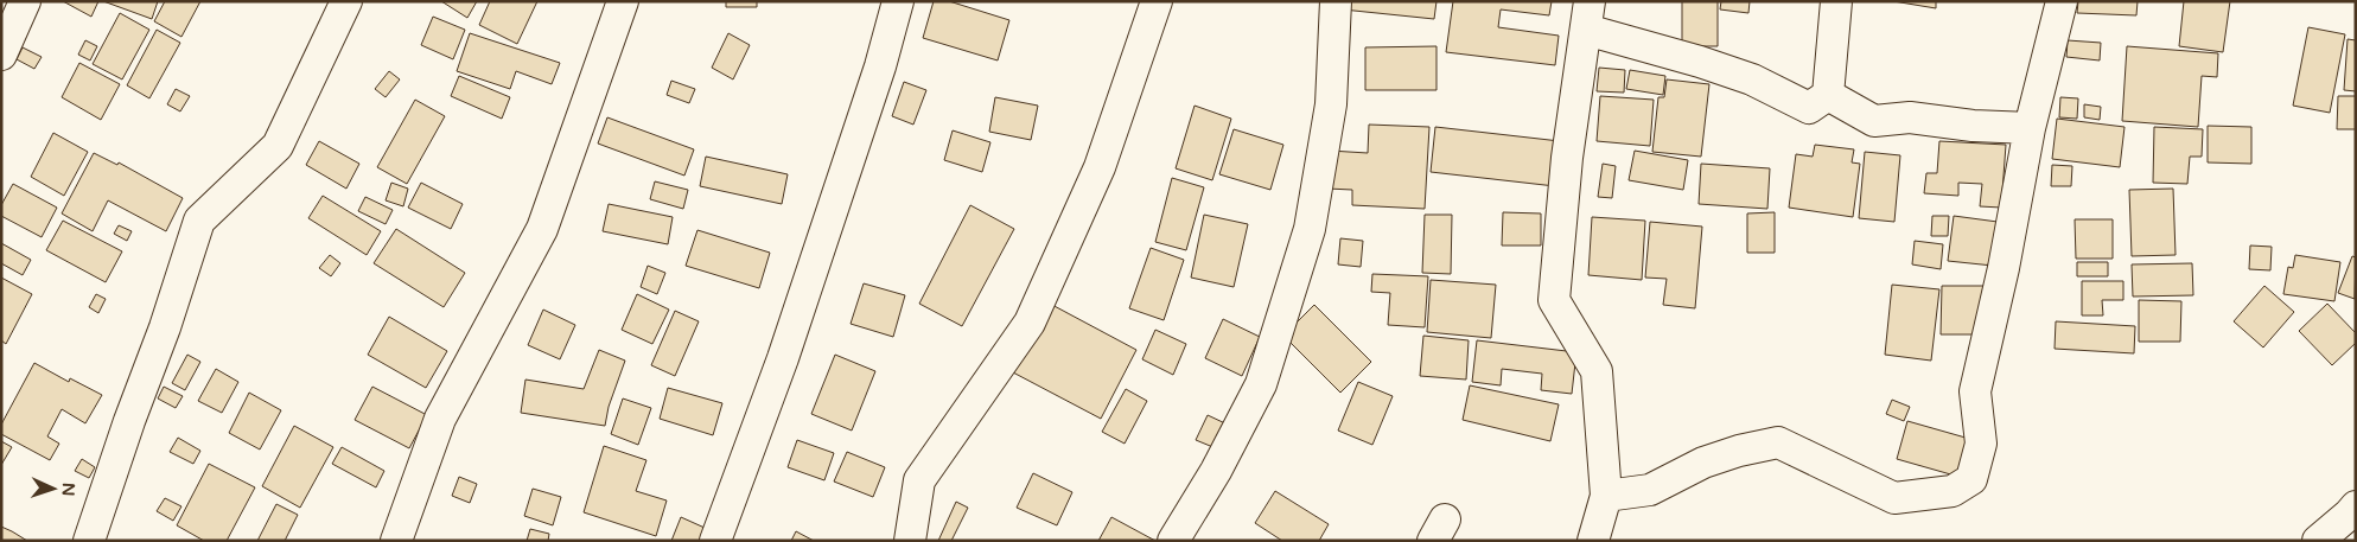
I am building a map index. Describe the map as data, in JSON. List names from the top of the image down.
{
  "north": "right"
}
